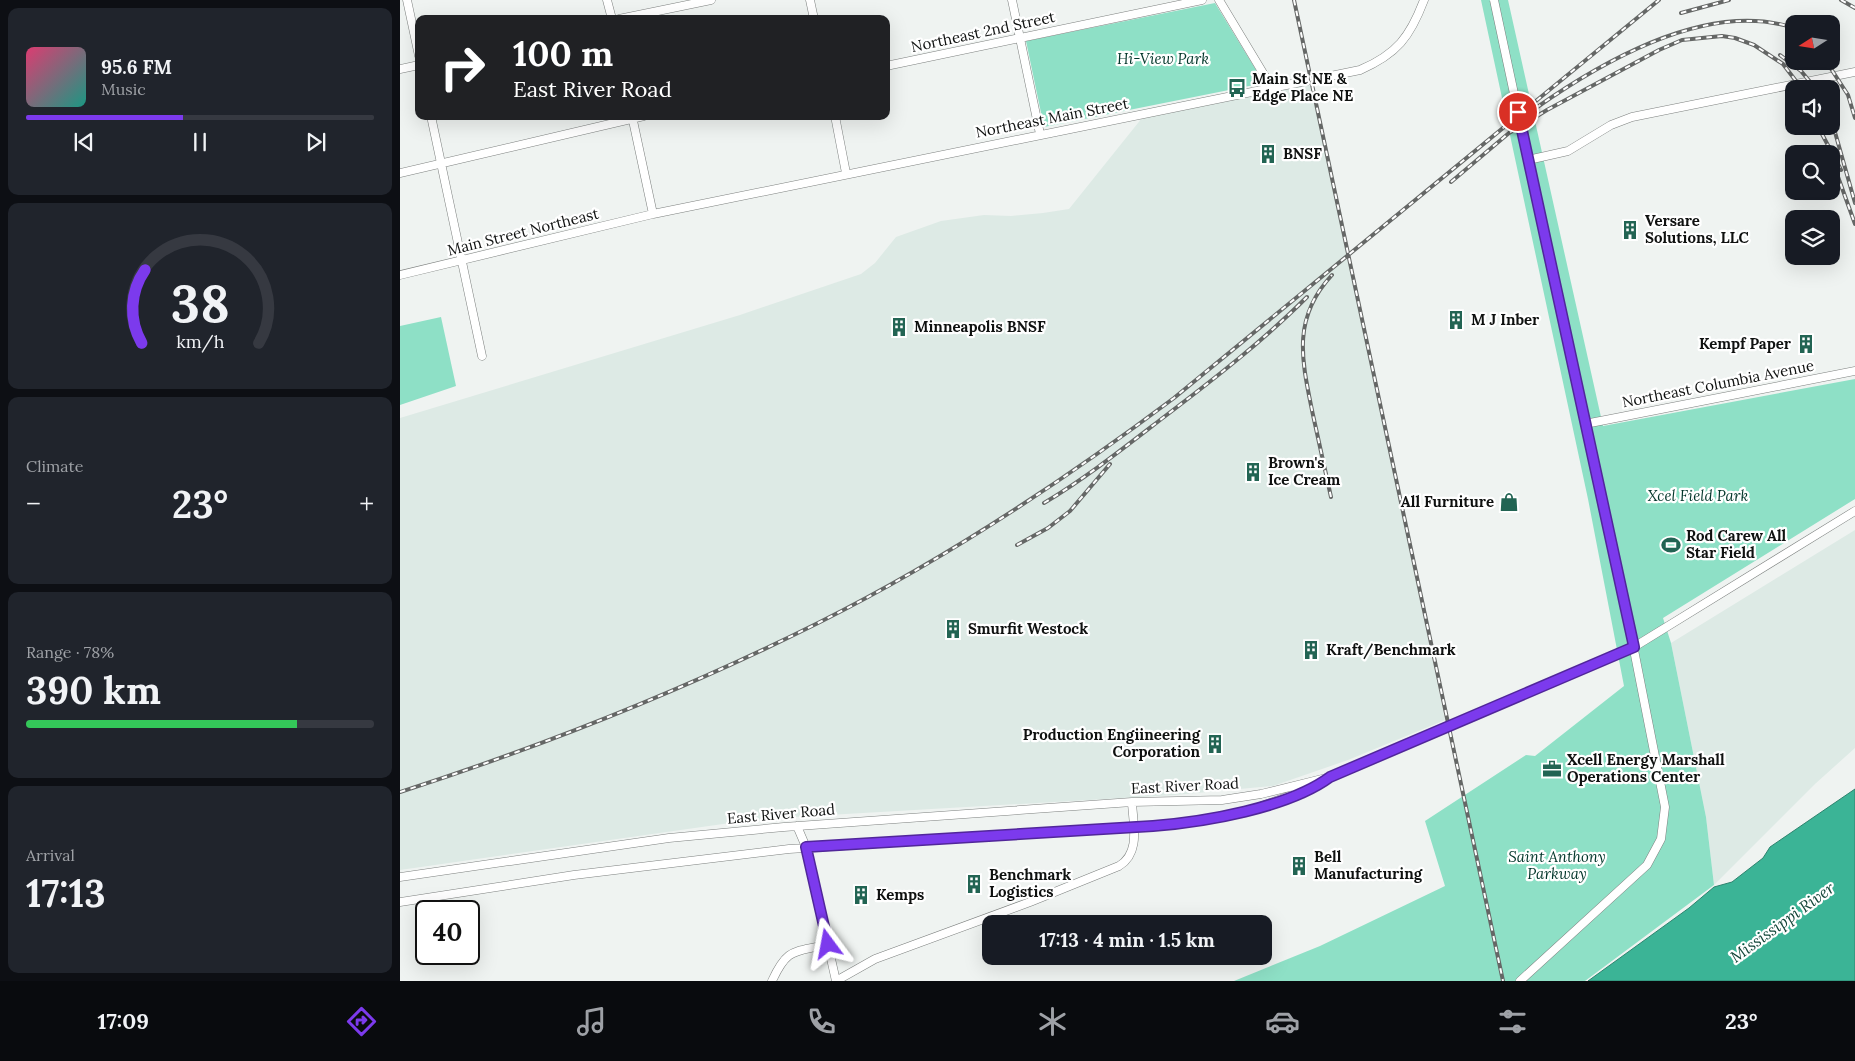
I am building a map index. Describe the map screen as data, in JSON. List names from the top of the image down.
{
  "streets": {
    "street": [
      "Northeast 2nd Street",
      "Northeast Main Street",
      "Main Street Northeast",
      "Northeast Columbia Avenue",
      "East River Road"
    ]
  },
  "crossings": [
    ["Northeast Main Street", "Main Street Northeast"]
  ],
  "water": ["Mississippi River"],
  "parks": ["Hi-View Park", "Xcel Field Park", "Saint Anthony Parkway"],
  "places": {
    "bus stop": ["Main St NE & Edge Place NE"],
    "building": [
      "BNSF",
      "Versare Solutions, LLC",
      "M J Inber",
      "Minneapolis BNSF",
      "Kempf Paper",
      "Brown's Ice Cream",
      "Smurfit Westock",
      "Kraft/Benchmark",
      "Production Engiineering Corporation",
      "Bell Manufacturing",
      "Benchmark Logistics",
      "Kemps"
    ],
    "shop": ["All Furniture"],
    "sports": ["Rod Carew All Star Field"],
    "office": ["Xcell Energy Marshall Operations Center"]
  },
  "north": "left",
  "page": {
    "turn": ["100 m", "East River Road"],
    "song": ["95.6 FM", "Music"],
    "tile": [
      "Climate",
      ["Range · 78%", "390 km"],
      ["Arrival", "17:13"]
    ],
    "heat": ["−", "23°", "+"],
    "limit": "40",
    "trip": "17:13 · 4 min · 1.5 km",
    "tabs": ["17:09", "23°"],
    "gauge": ["38", "km/h"]
  }
}
